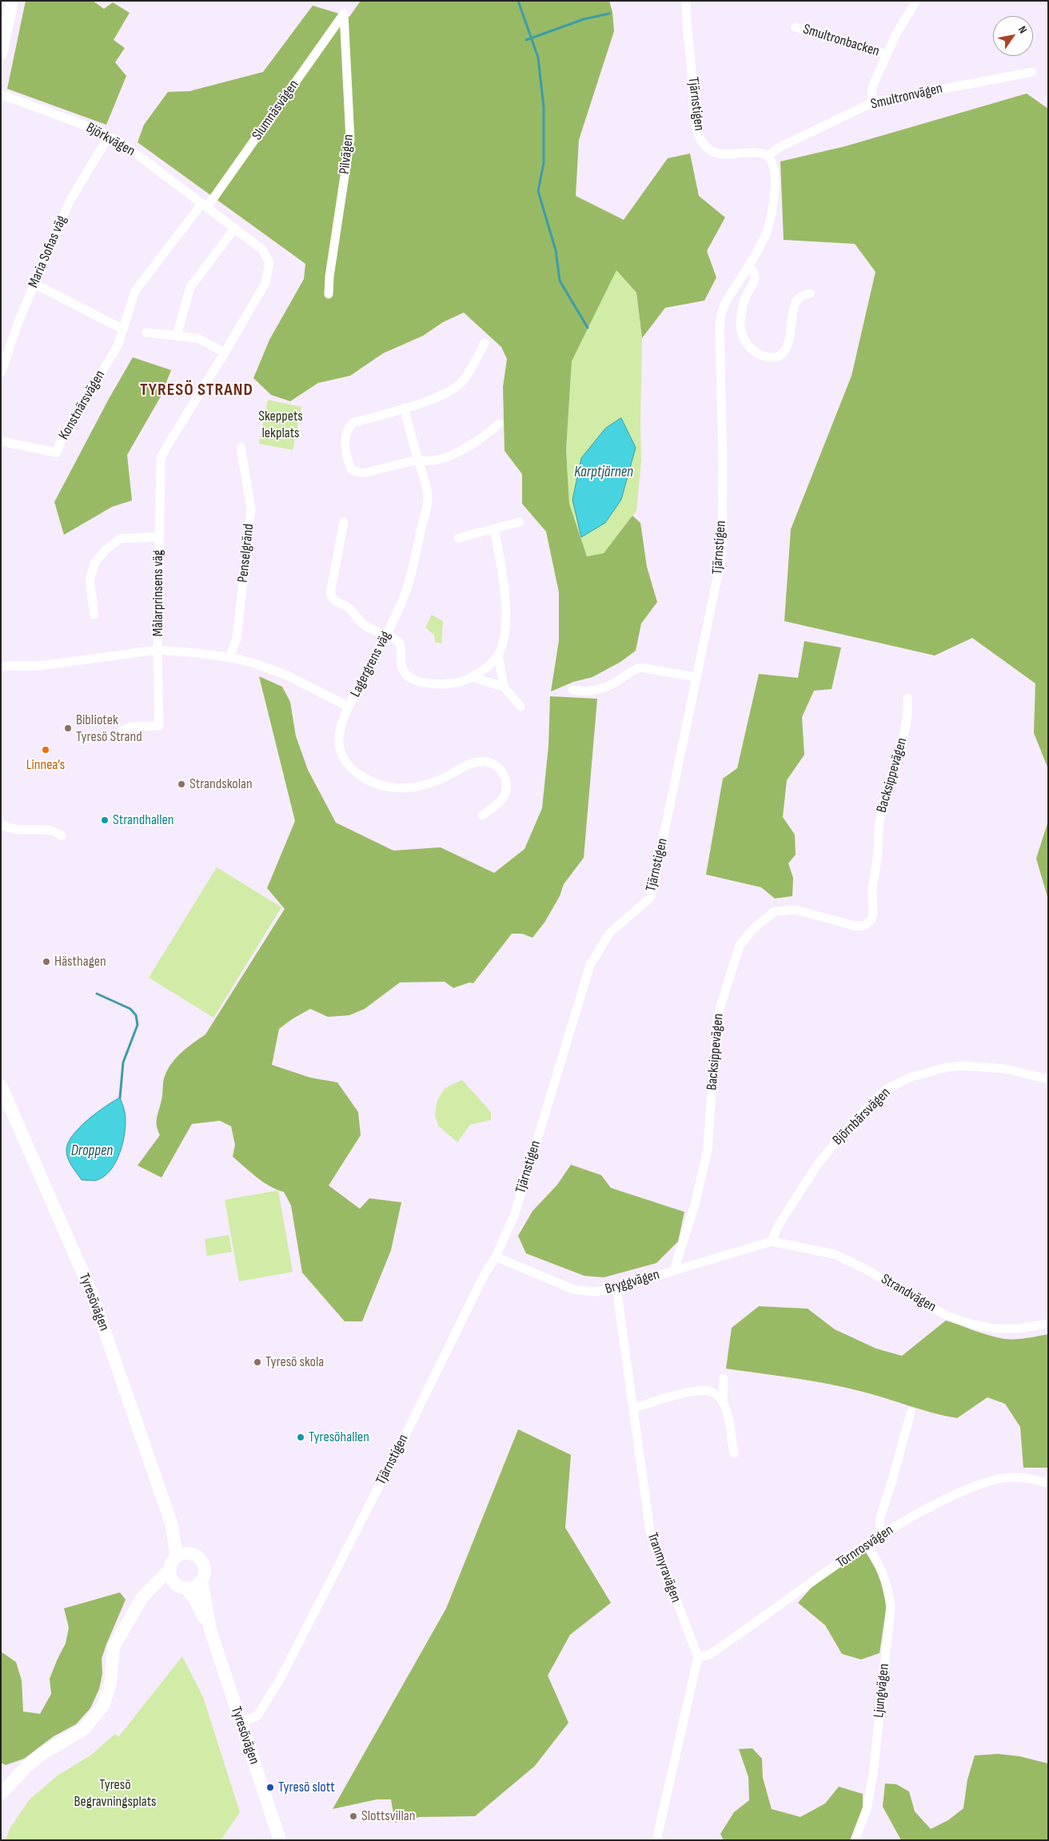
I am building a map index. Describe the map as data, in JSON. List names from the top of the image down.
{
  "streets": {
    "main road": ["Tyresövägen"],
    "street": [
      "Smultronbacken",
      "Smultronvägen",
      "Tjärnstigen",
      "Slumnäsvägen",
      "Björkvägen",
      "Pilvägen",
      "Maria Sofias väg",
      "Konstnärsvägen",
      "Penselgränd",
      "Målarprinsens väg",
      "Lagergrens väg",
      "Backsippevägen",
      "Björnbärsvägen",
      "Bryggvägen",
      "Strandvägen",
      "Törnrosvägen",
      "Tranmyravägen",
      "Ljungvägen"
    ]
  },
  "crossings": [
    ["Smultronbacken", "Smultronvägen"],
    ["Smultronvägen", "Tjärnstigen"],
    ["Tjärnstigen", "Bryggvägen"],
    ["Tjärnstigen", "Tyresövägen"],
    ["Slumnäsvägen", "Björkvägen"],
    ["Slumnäsvägen", "Pilvägen"],
    ["Slumnäsvägen", "Konstnärsvägen"],
    ["Slumnäsvägen", "Målarprinsens väg"],
    ["Björkvägen", "Maria Sofias väg"],
    ["Björkvägen", "Konstnärsvägen"],
    ["Björkvägen", "Målarprinsens väg"],
    ["Konstnärsvägen", "Målarprinsens väg"],
    ["Penselgränd", "Lagergrens väg"],
    ["Målarprinsens väg", "Lagergrens väg"],
    ["Backsippevägen", "Bryggvägen"],
    ["Björnbärsvägen", "Bryggvägen"],
    ["Björnbärsvägen", "Strandvägen"],
    ["Bryggvägen", "Strandvägen"],
    ["Bryggvägen", "Tranmyravägen"],
    ["Törnrosvägen", "Tranmyravägen"],
    ["Törnrosvägen", "Ljungvägen"]
  ],
  "districts": ["TYRESÖ STRAND"],
  "water": ["Karptjärnen", "Droppen"],
  "parks": ["Skeppets lekplats", "Tyresö Begravningsplats"],
  "places": [
    "Bibliotek Tyresö Strand",
    "Linnea’s",
    "Strandskolan",
    "Strandhallen",
    "Hästhagen",
    "Tyresö skola",
    "Tyresöhallen",
    "Tyresö slott",
    "Slottsvillan"
  ],
  "north": "top right"
}
